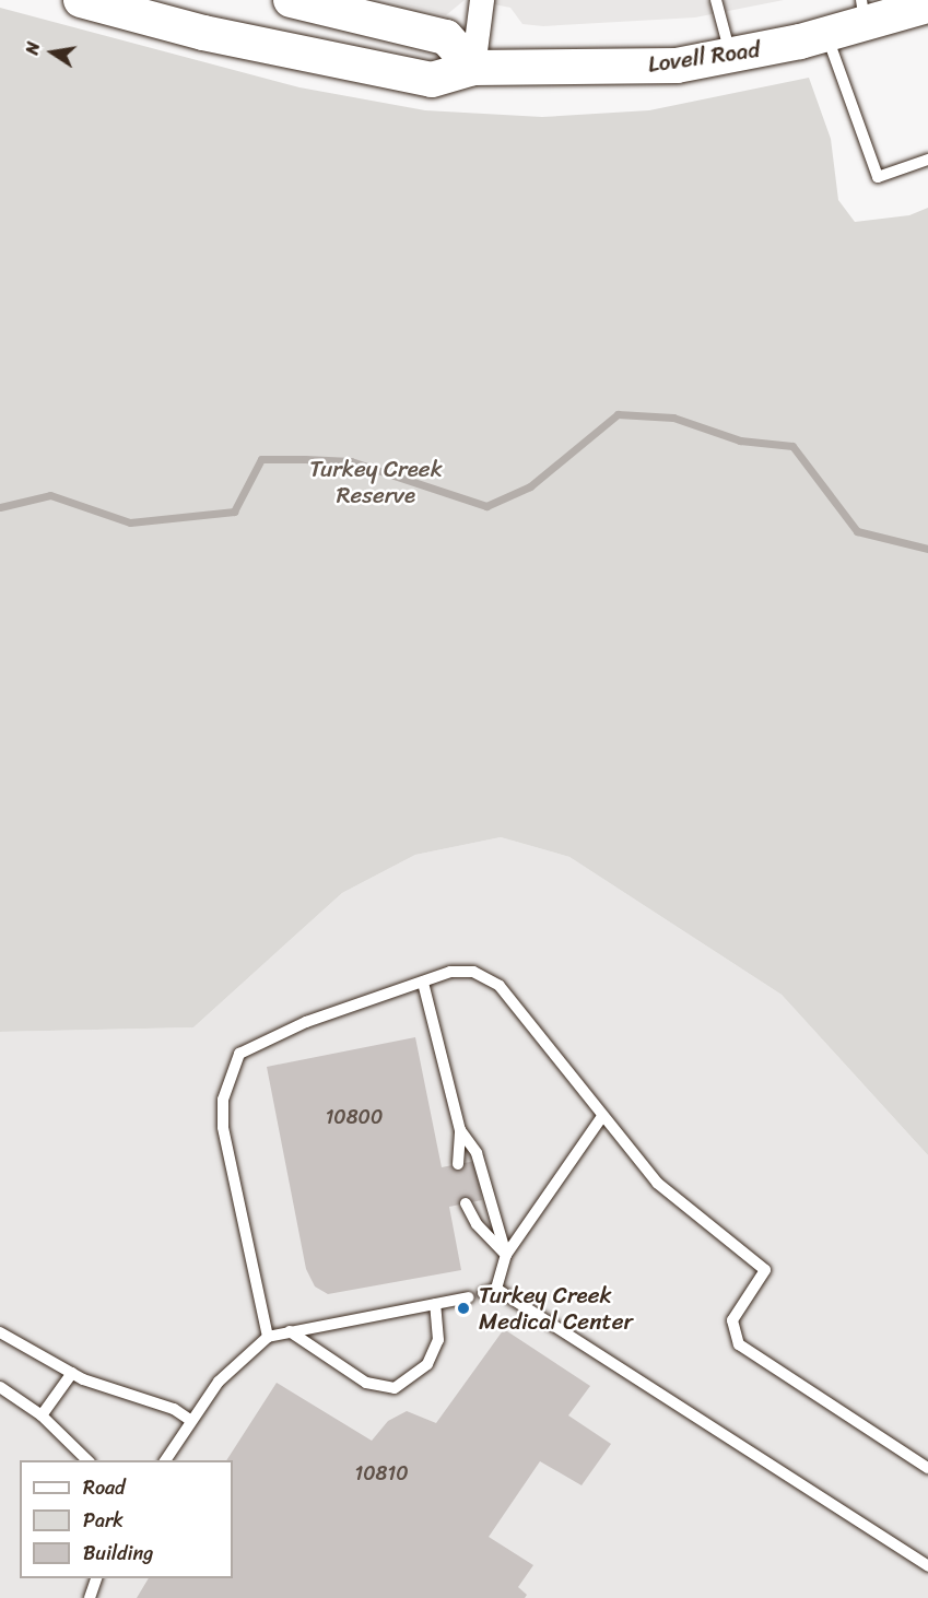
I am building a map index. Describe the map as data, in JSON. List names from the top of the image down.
{
  "streets": {
    "main road": ["Lovell Road"]
  },
  "parks": ["Turkey Creek Reserve"],
  "places": ["Turkey Creek Medical Center"],
  "house_numbers": ["10800", "10810"],
  "legend": ["Road", "Park", "Building"],
  "north": "left"
}
